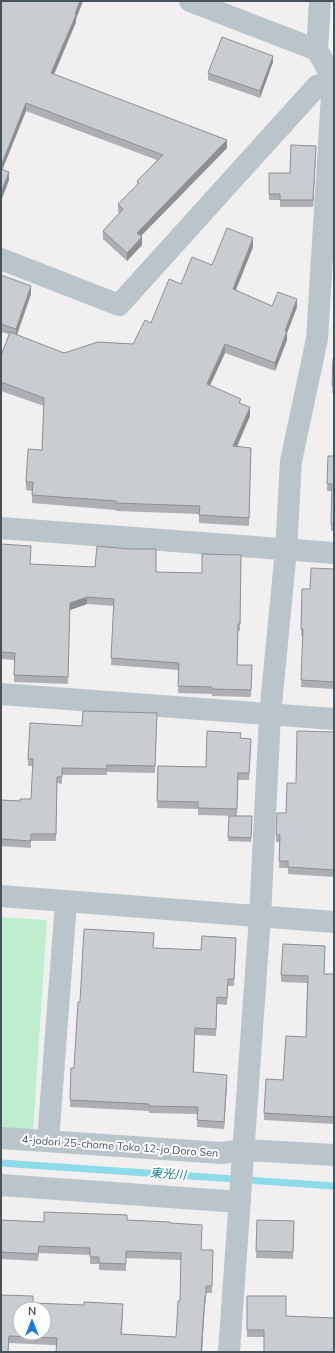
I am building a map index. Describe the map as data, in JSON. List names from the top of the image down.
{
  "streets": {
    "street": ["4-jodori 25-chome Toko 12-jo Doro Sen"]
  },
  "water": ["東光川"],
  "north": "top"
}
